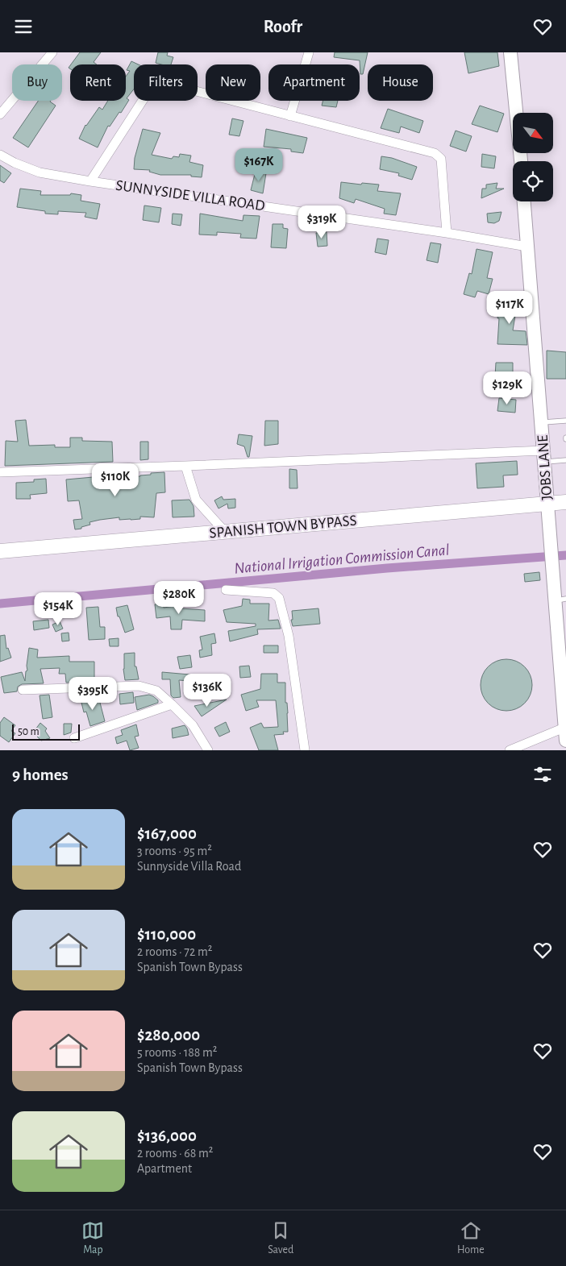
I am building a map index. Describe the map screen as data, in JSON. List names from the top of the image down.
{
  "streets": {
    "main road": ["SPANISH TOWN BYPASS"],
    "street": ["SUNNYSIDE VILLA ROAD", "JOBS LANE"]
  },
  "crossings": [
    ["SUNNYSIDE VILLA ROAD", "JOBS LANE"],
    ["JOBS LANE", "SPANISH TOWN BYPASS"]
  ],
  "water": ["National Irrigation Commission Canal"],
  "scale_bar": "50 m",
  "north": "bottom right",
  "page": {
    "header": "Roofr",
    "chip": [
      "Buy",
      "Rent",
      "Filters",
      "New",
      "Apartment",
      "House"
    ],
    "price": [
      "$167K",
      "$319K",
      "$117K",
      "$129K",
      "$110K",
      "$280K",
      "$154K",
      "$136K",
      "$395K"
    ],
    "scale": "50 m",
    "heading": "9 homes",
    "list": [
      {
        "name": "$167,000",
        "note": "3 rooms · 95 m² · Sunnyside Villa Road"
      },
      {
        "name": "$110,000",
        "note": "2 rooms · 72 m² · Spanish Town Bypass"
      },
      {
        "name": "$280,000",
        "note": "5 rooms · 188 m² · Spanish Town Bypass"
      },
      {
        "name": "$136,000",
        "note": "2 rooms · 68 m² · Apartment"
      }
    ],
    "tabs": ["Map", "Saved", "Home"]
  }
}
